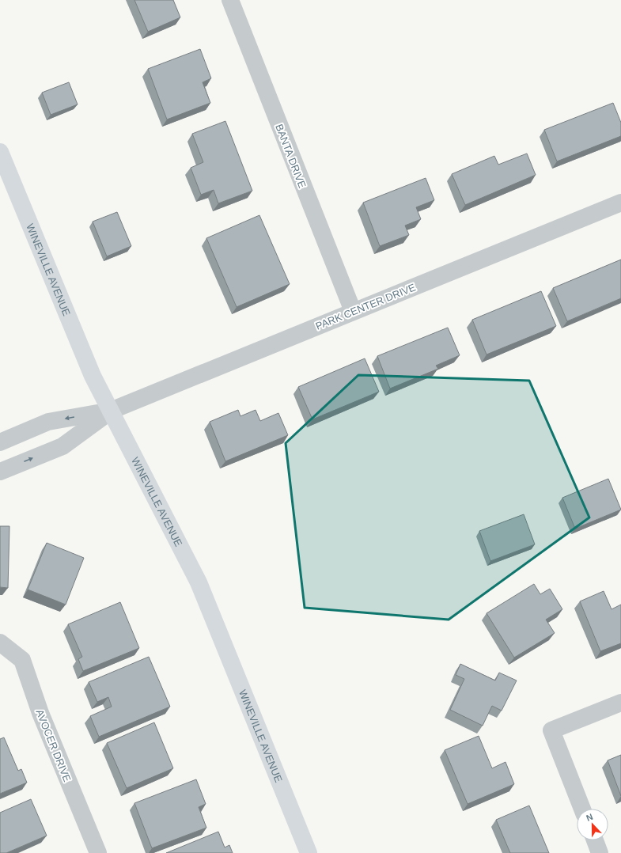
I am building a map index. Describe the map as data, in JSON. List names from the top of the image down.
{
  "streets": {
    "main road": ["WINEVILLE AVENUE"],
    "street": ["BANTA DRIVE", "PARK CENTER DRIVE", "AVOCER DRIVE"]
  },
  "crossings": [
    ["BANTA DRIVE", "PARK CENTER DRIVE"],
    ["WINEVILLE AVENUE", "PARK CENTER DRIVE"]
  ],
  "north": "top"
}
